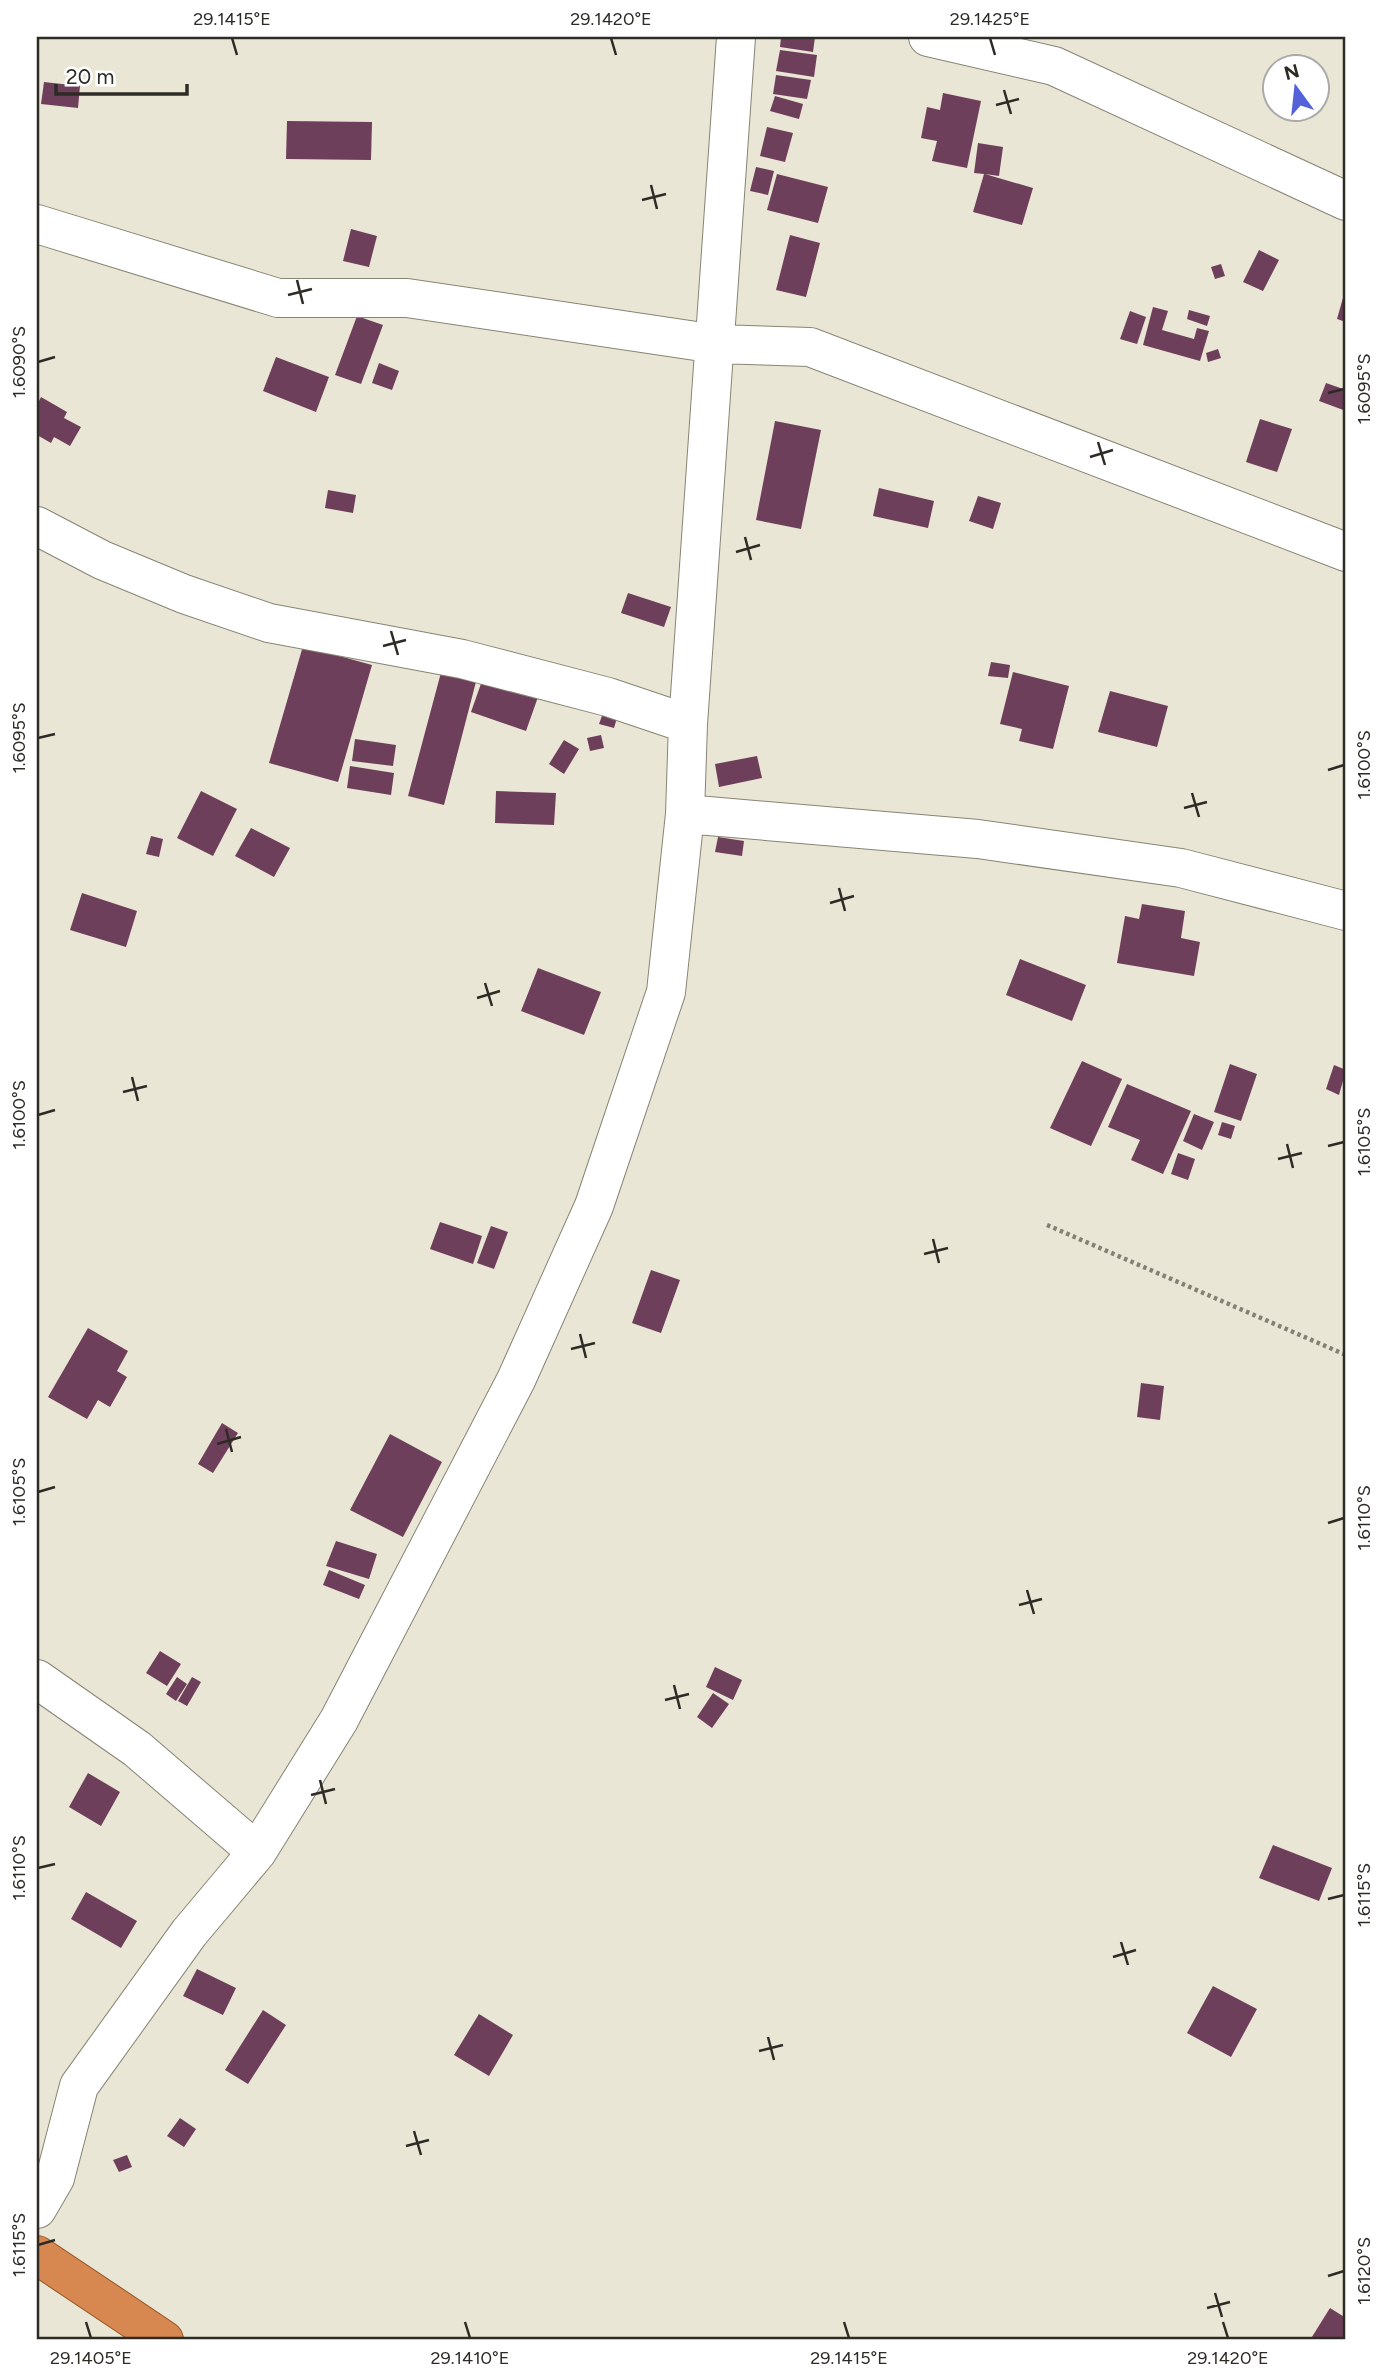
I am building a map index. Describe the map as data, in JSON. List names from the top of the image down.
{
  "scale_bar": "20 m",
  "north": "top",
  "coordinates": [
    "29.1415°E",
    "29.1420°E",
    "29.1425°E",
    "1.6090°S",
    "1.6095°S",
    "1.6100°S",
    "1.6105°S",
    "1.6110°S",
    "1.6115°S",
    "1.6120°S",
    "29.1405°E",
    "29.1410°E"
  ]
}
